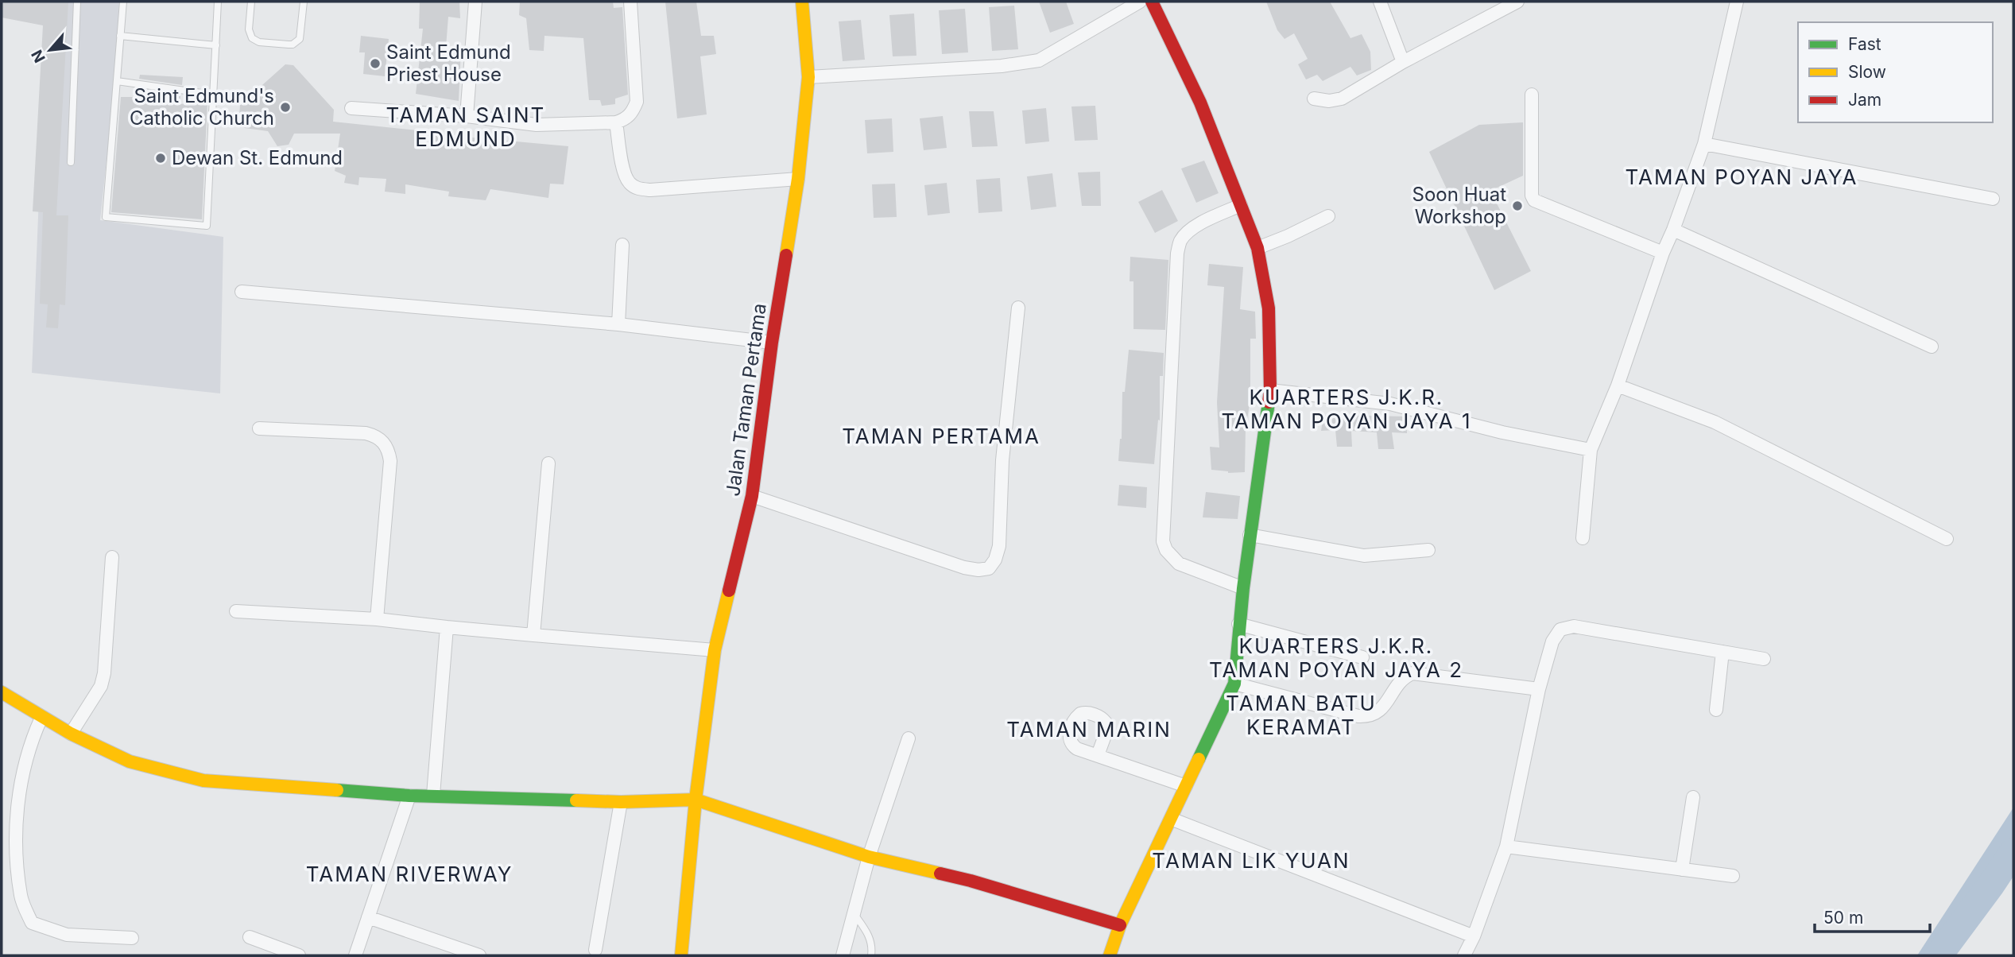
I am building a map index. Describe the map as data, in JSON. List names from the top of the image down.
{
  "streets": {
    "street": ["Jalan Taman Pertama"]
  },
  "districts": [
    "TAMAN SAINT EDMUND",
    "TAMAN POYAN JAYA",
    "KUARTERS J.K.R. TAMAN POYAN JAYA 1",
    "TAMAN PERTAMA",
    "KUARTERS J.K.R. TAMAN POYAN JAYA 2",
    "TAMAN BATU KERAMAT",
    "TAMAN MARIN",
    "TAMAN LIK YUAN",
    "TAMAN RIVERWAY"
  ],
  "places": [
    "Saint Edmund Priest House",
    "Saint Edmund's Catholic Church",
    "Dewan St. Edmund",
    "Soon Huat Workshop"
  ],
  "legend": ["Fast", "Slow", "Jam"],
  "scale_bar": "50 m",
  "north": "bottom left"
}
